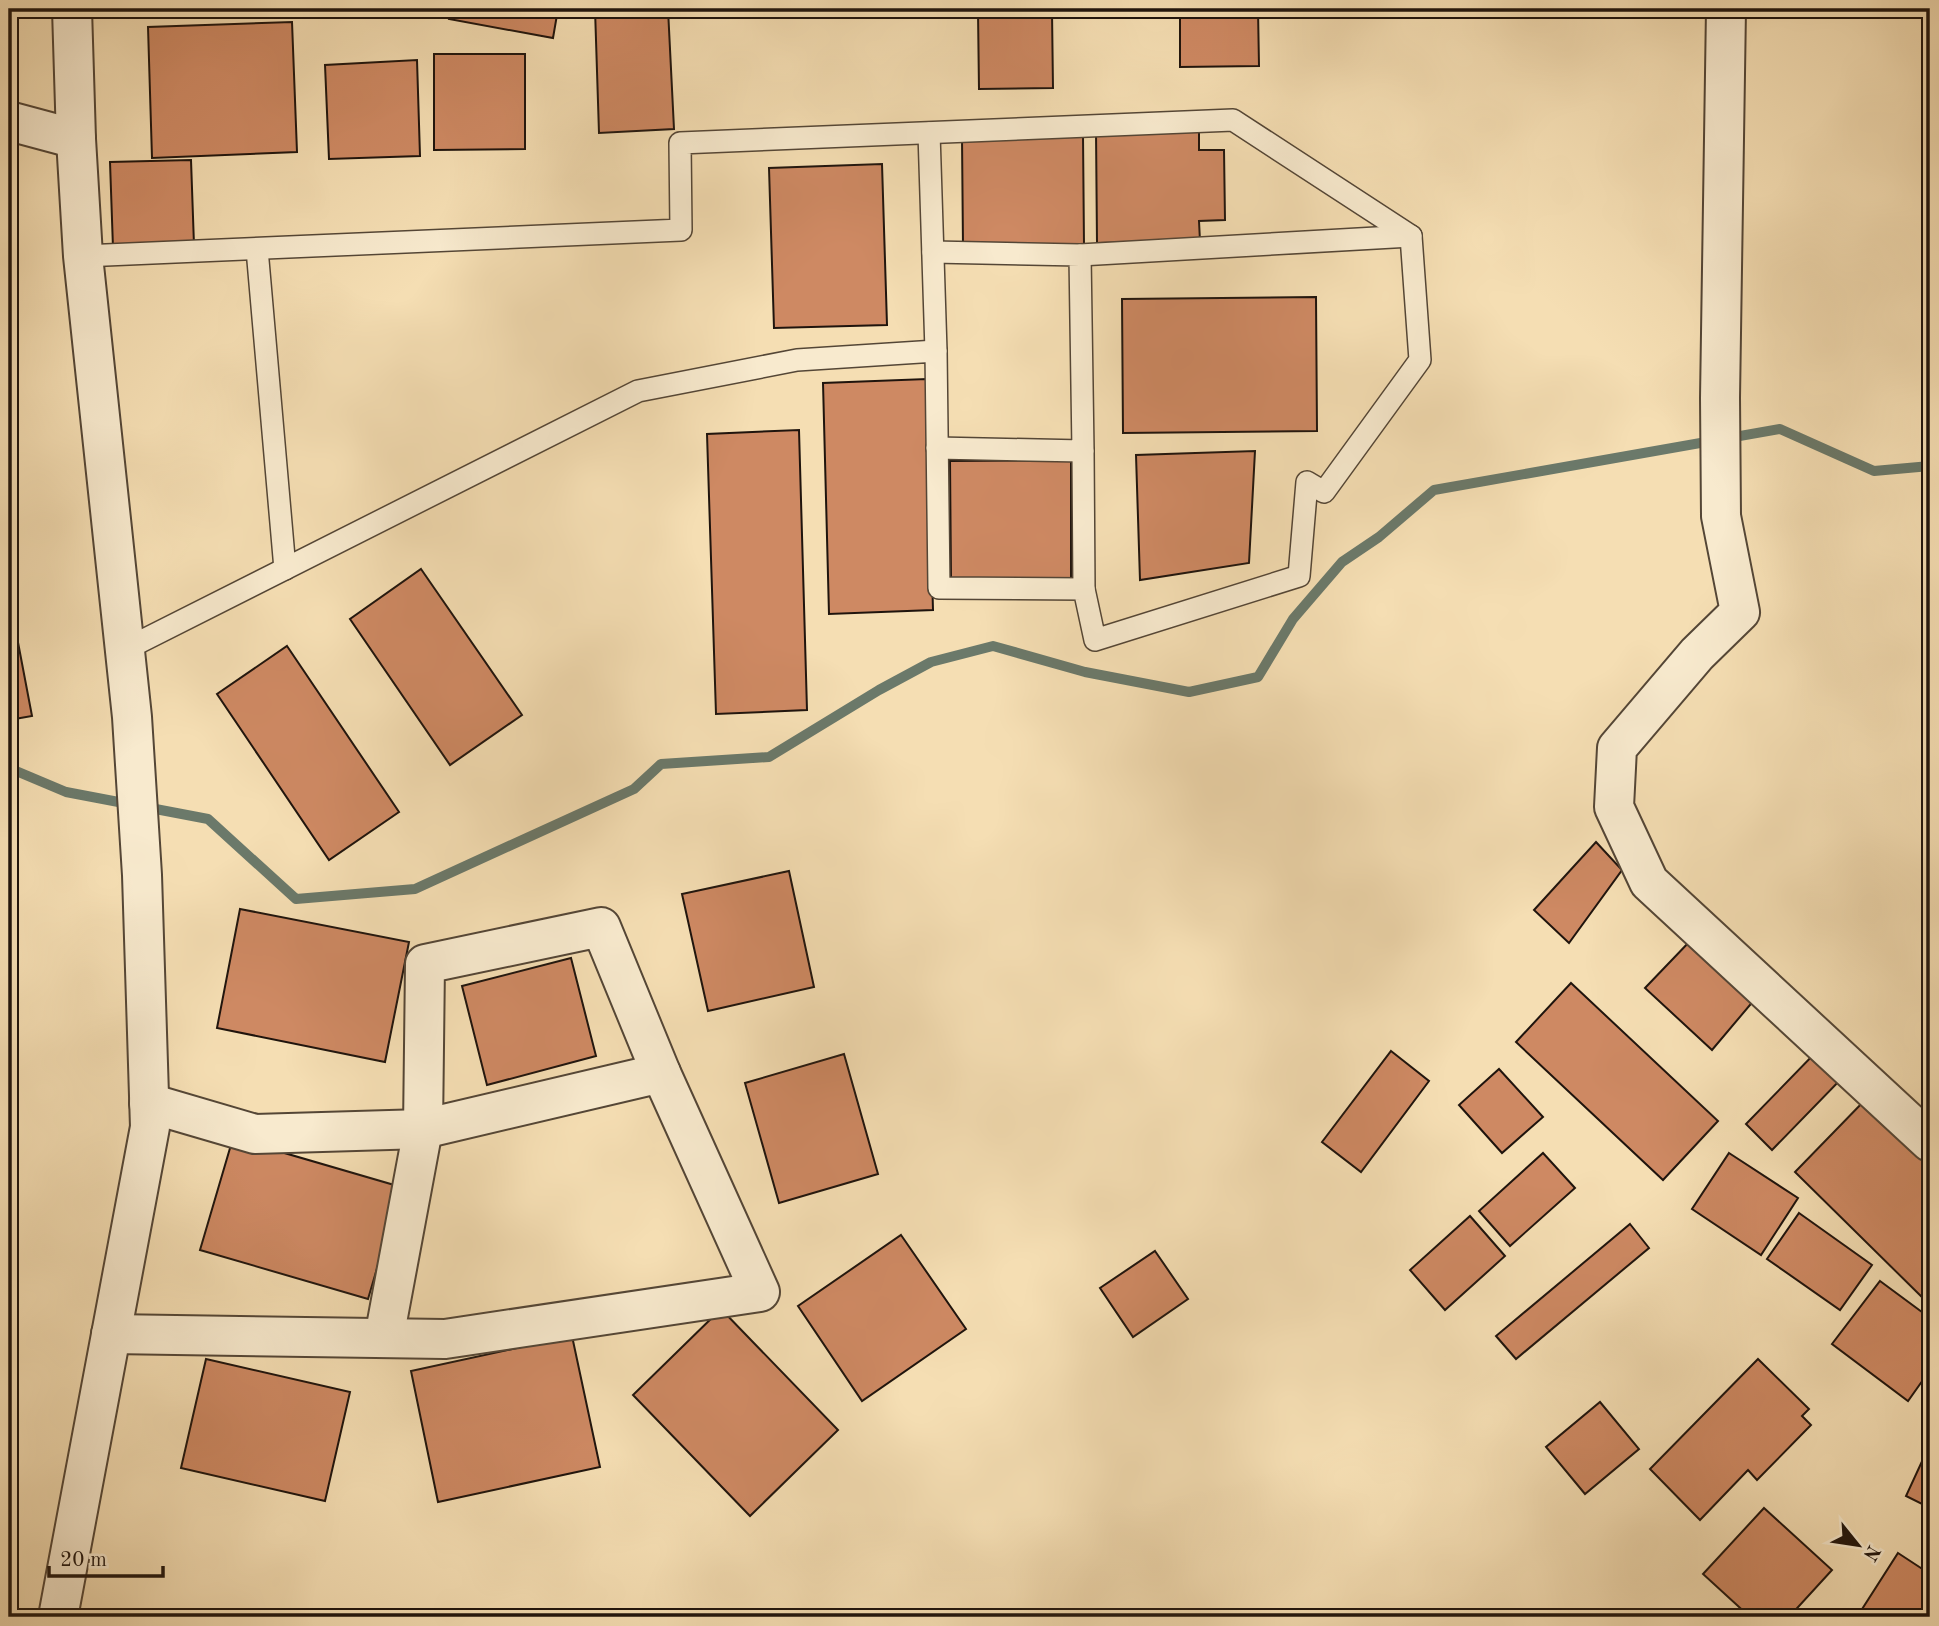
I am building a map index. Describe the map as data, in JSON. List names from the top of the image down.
{
  "scale_bar": "20 m",
  "north": "bottom right"
}
